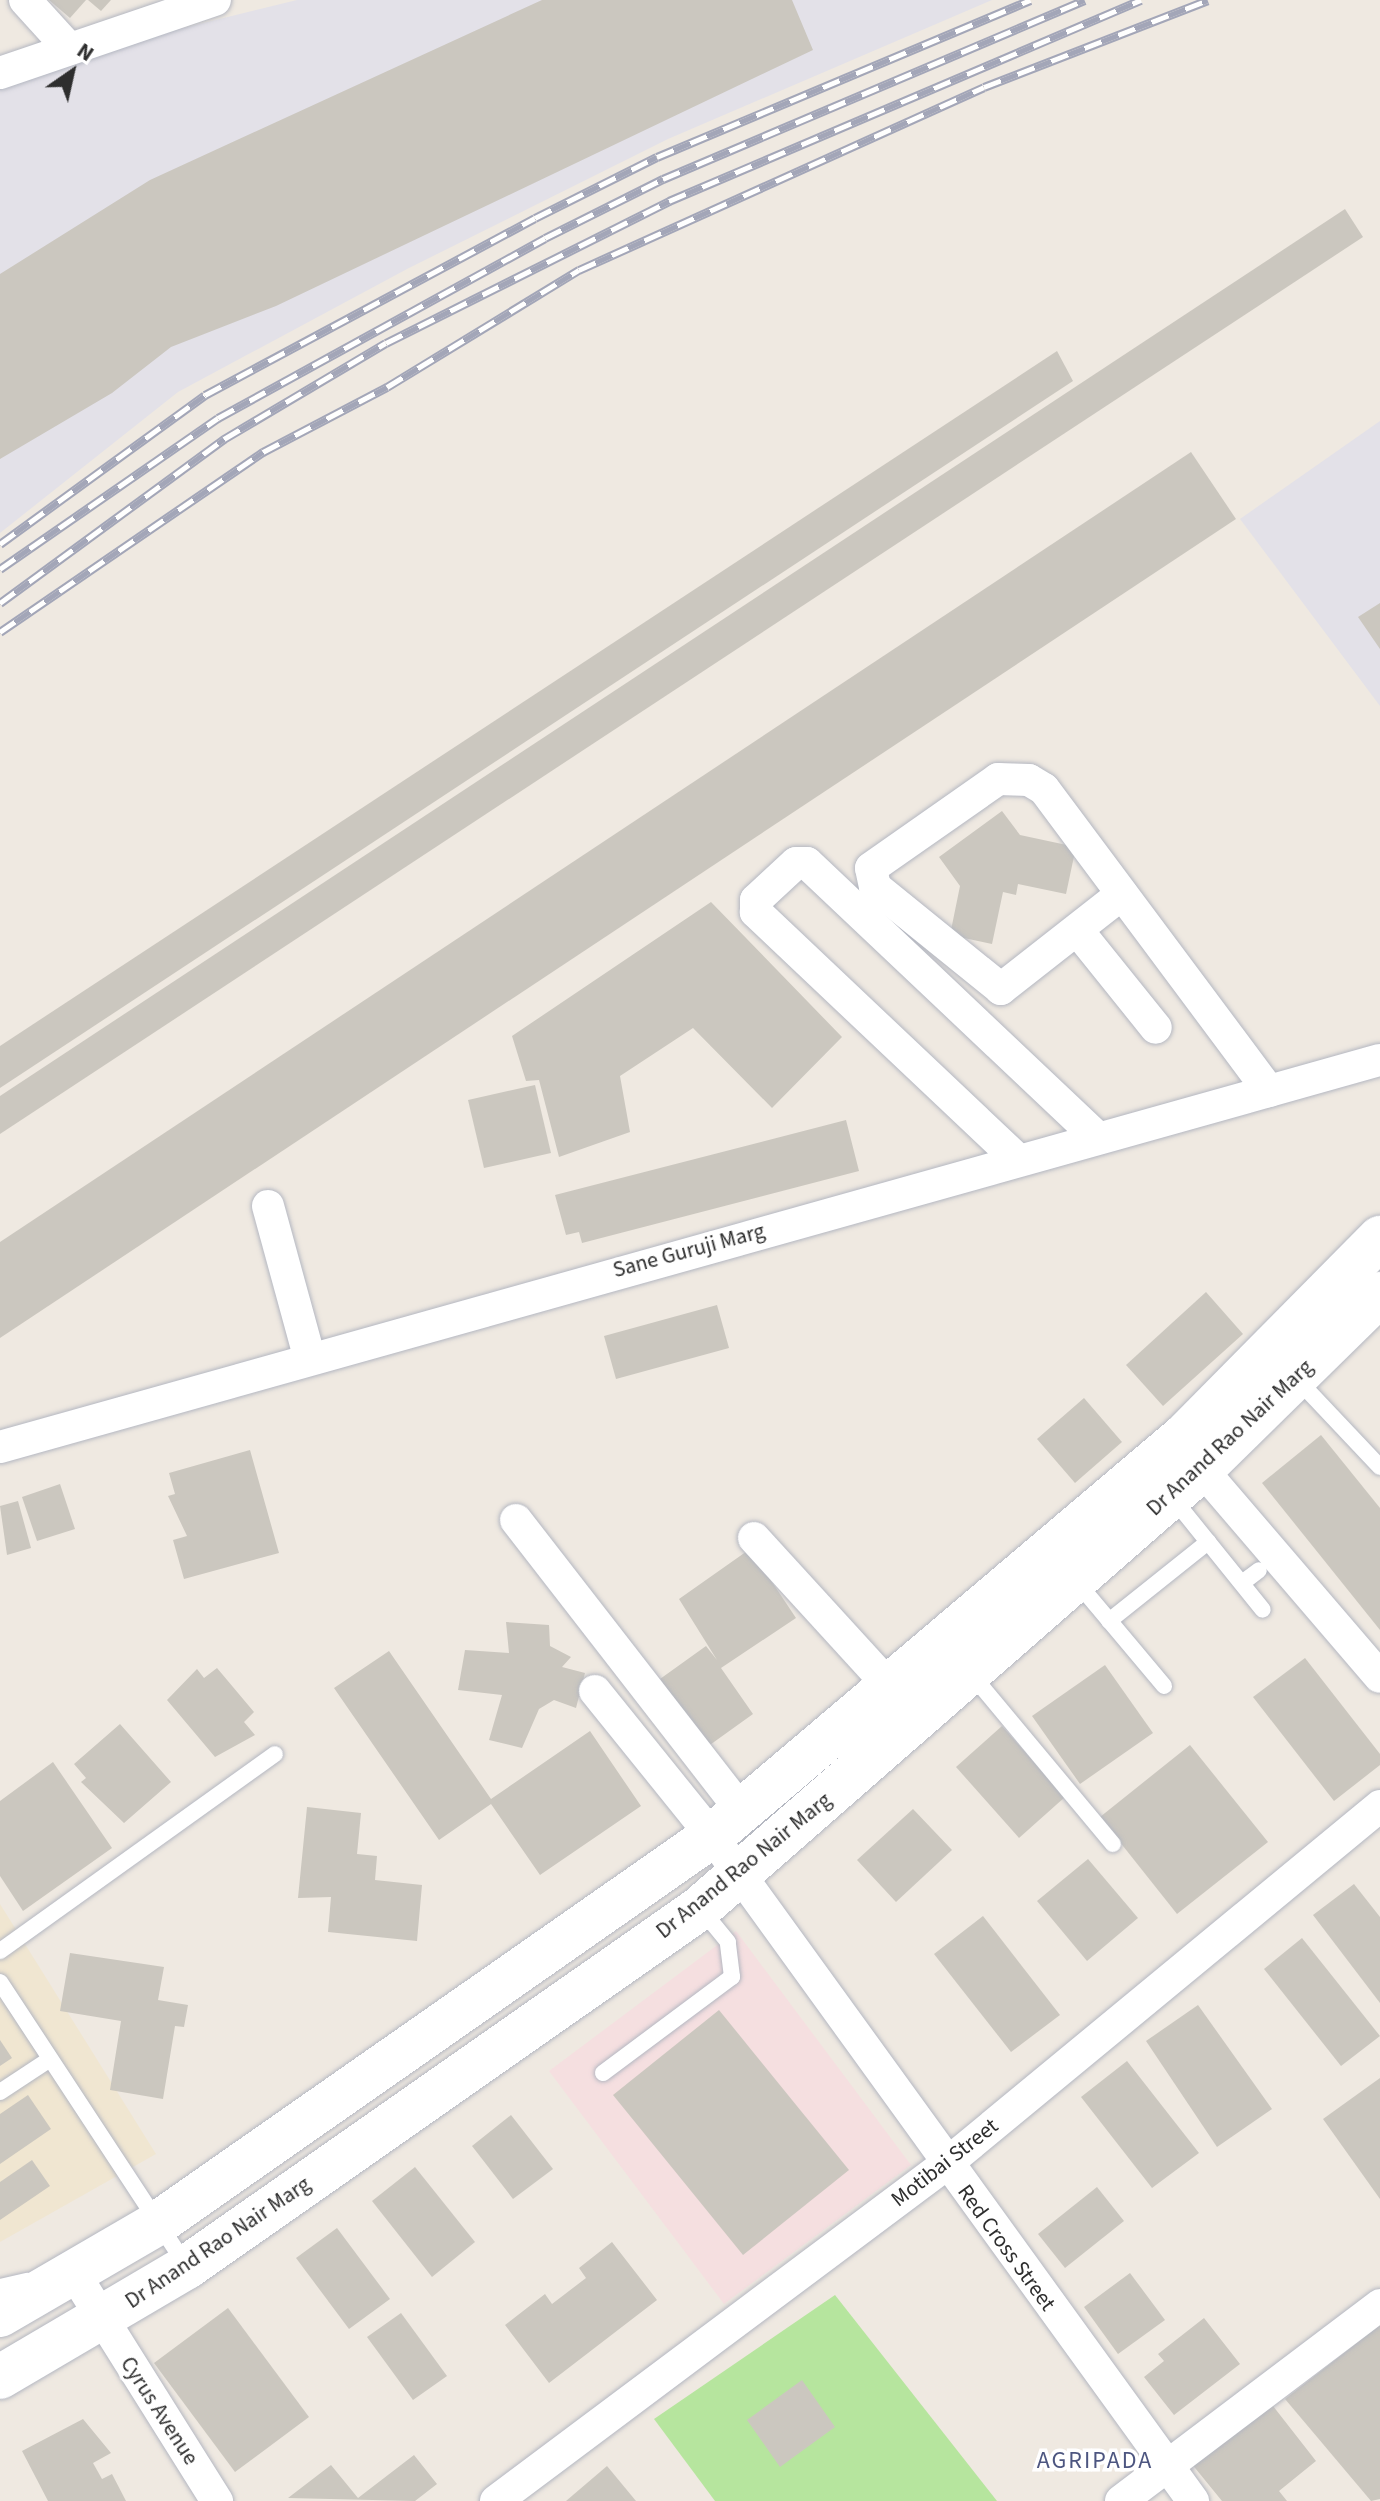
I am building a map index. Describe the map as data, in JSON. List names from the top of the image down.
{
  "streets": {
    "main road": ["Dr Anand Rao Nair Marg"],
    "street": [
      "Sane Guruji Marg",
      "Motibai Street",
      "Red Cross Street",
      "Cyrus Avenue"
    ]
  },
  "crossings": [
    ["Dr Anand Rao Nair Marg", "Red Cross Street"],
    ["Dr Anand Rao Nair Marg", "Cyrus Avenue"],
    ["Motibai Street", "Red Cross Street"]
  ],
  "districts": ["AGRIPADA"],
  "north": "top right"
}
